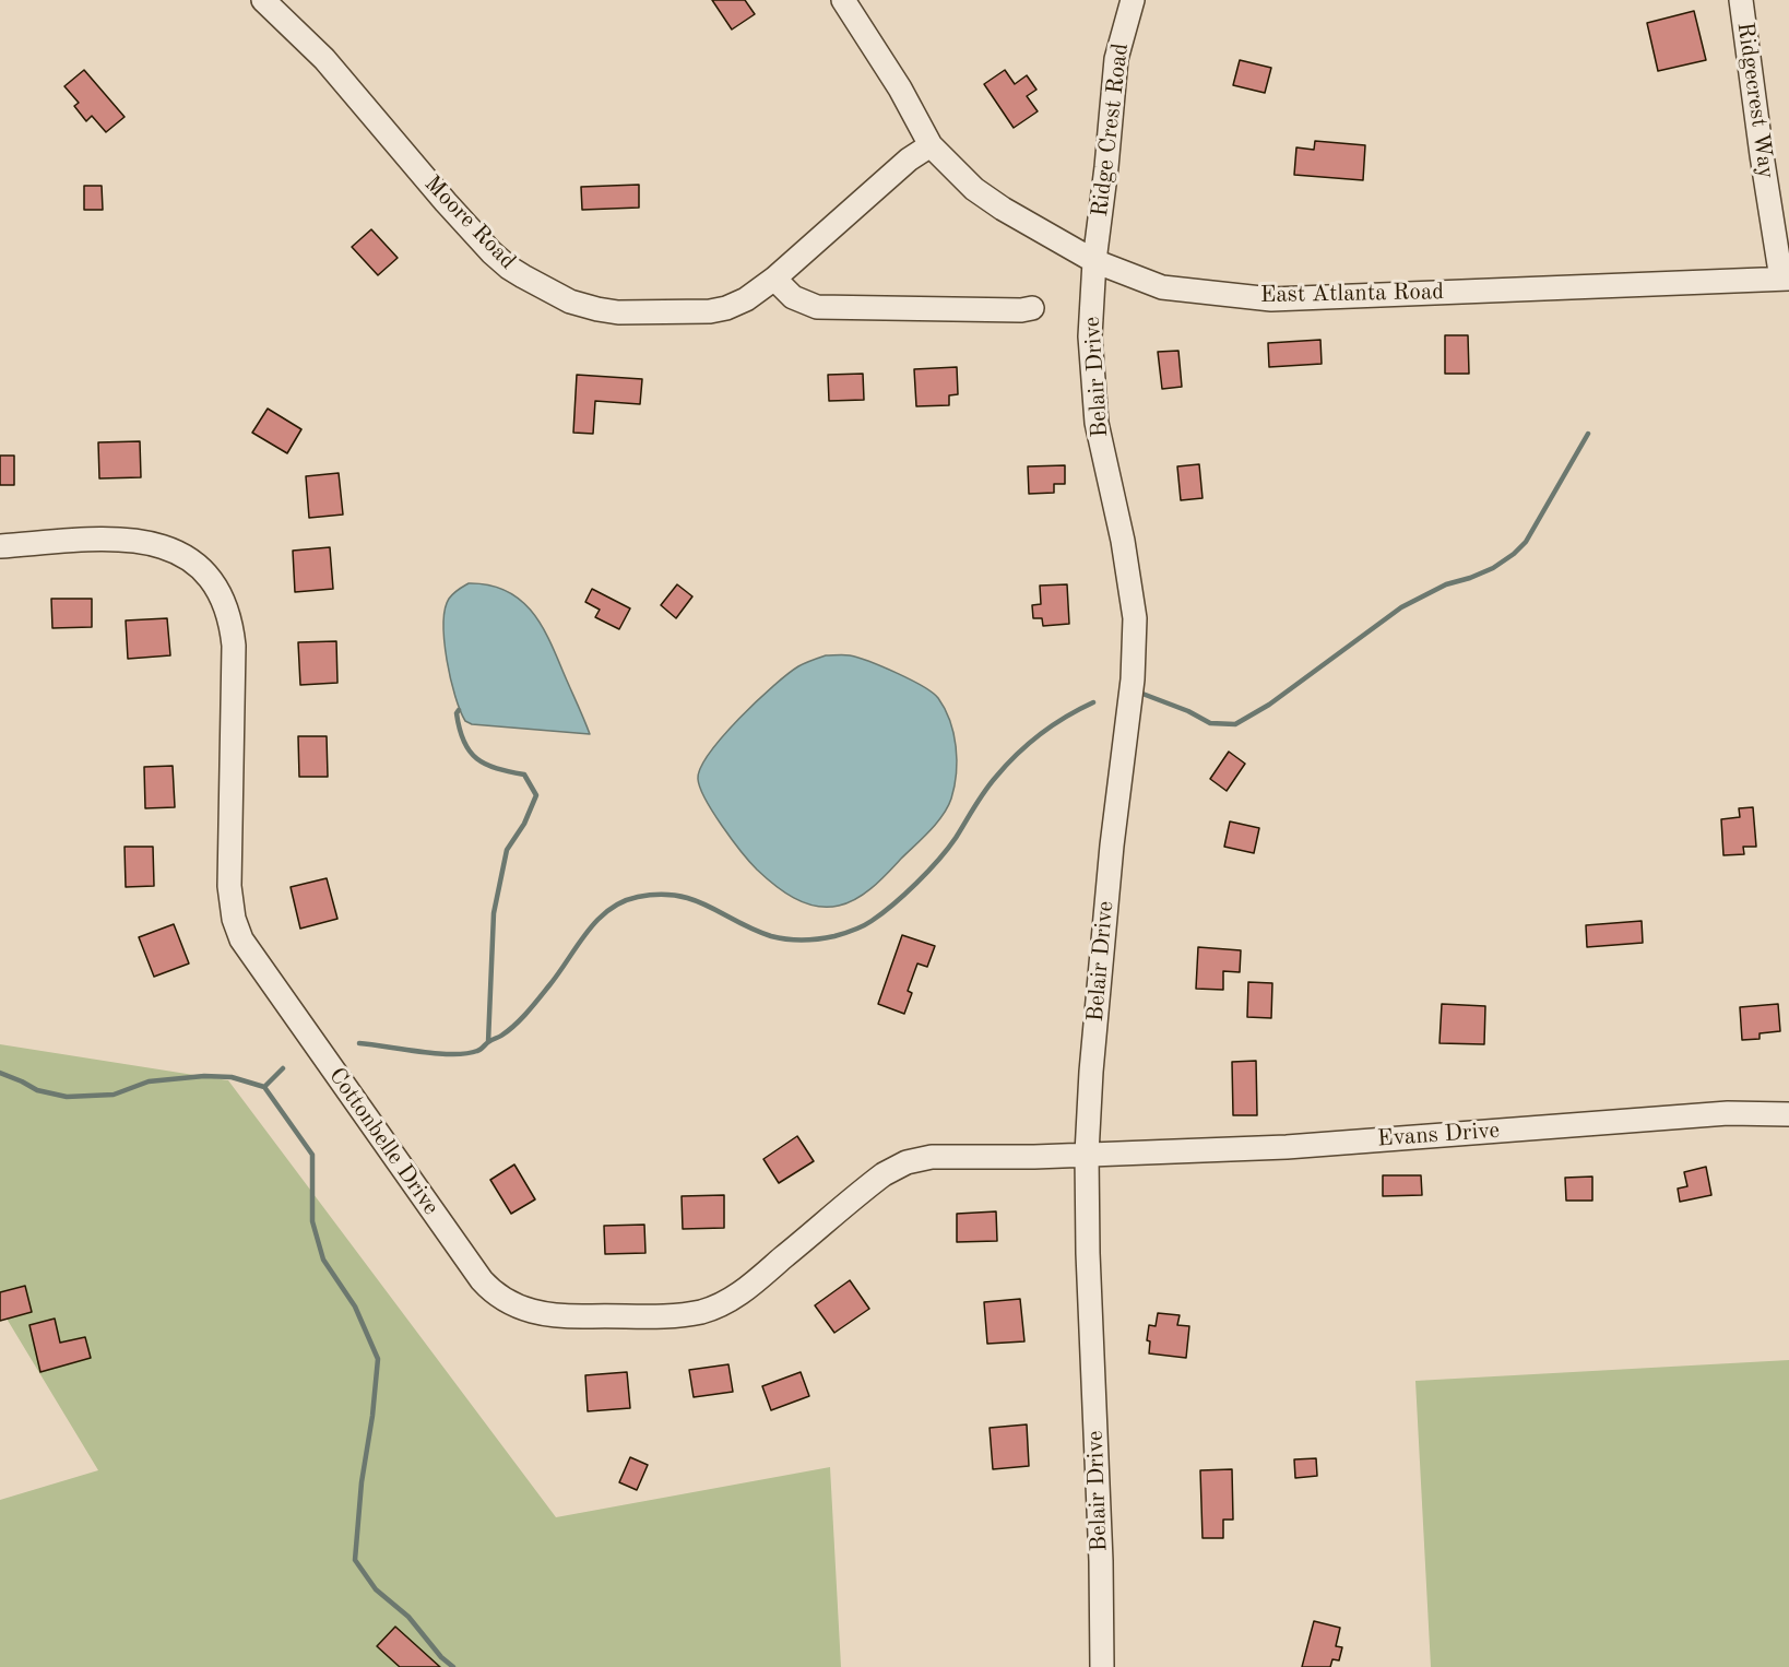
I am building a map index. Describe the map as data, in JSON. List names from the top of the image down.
{
  "streets": {
    "street": [
      "Ridgecrest Way",
      "Ridge Crest Road",
      "Moore Road",
      "East Atlanta Road",
      "Belair Drive",
      "Evans Drive",
      "Cottonbelle Drive"
    ]
  },
  "crossings": [
    ["Ridgecrest Way", "East Atlanta Road"],
    ["Ridge Crest Road", "East Atlanta Road"],
    ["Ridge Crest Road", "Belair Drive"],
    ["Moore Road", "East Atlanta Road"],
    ["East Atlanta Road", "Belair Drive"],
    ["Belair Drive", "Evans Drive"],
    ["Belair Drive", "Cottonbelle Drive"],
    ["Evans Drive", "Cottonbelle Drive"]
  ]
}
